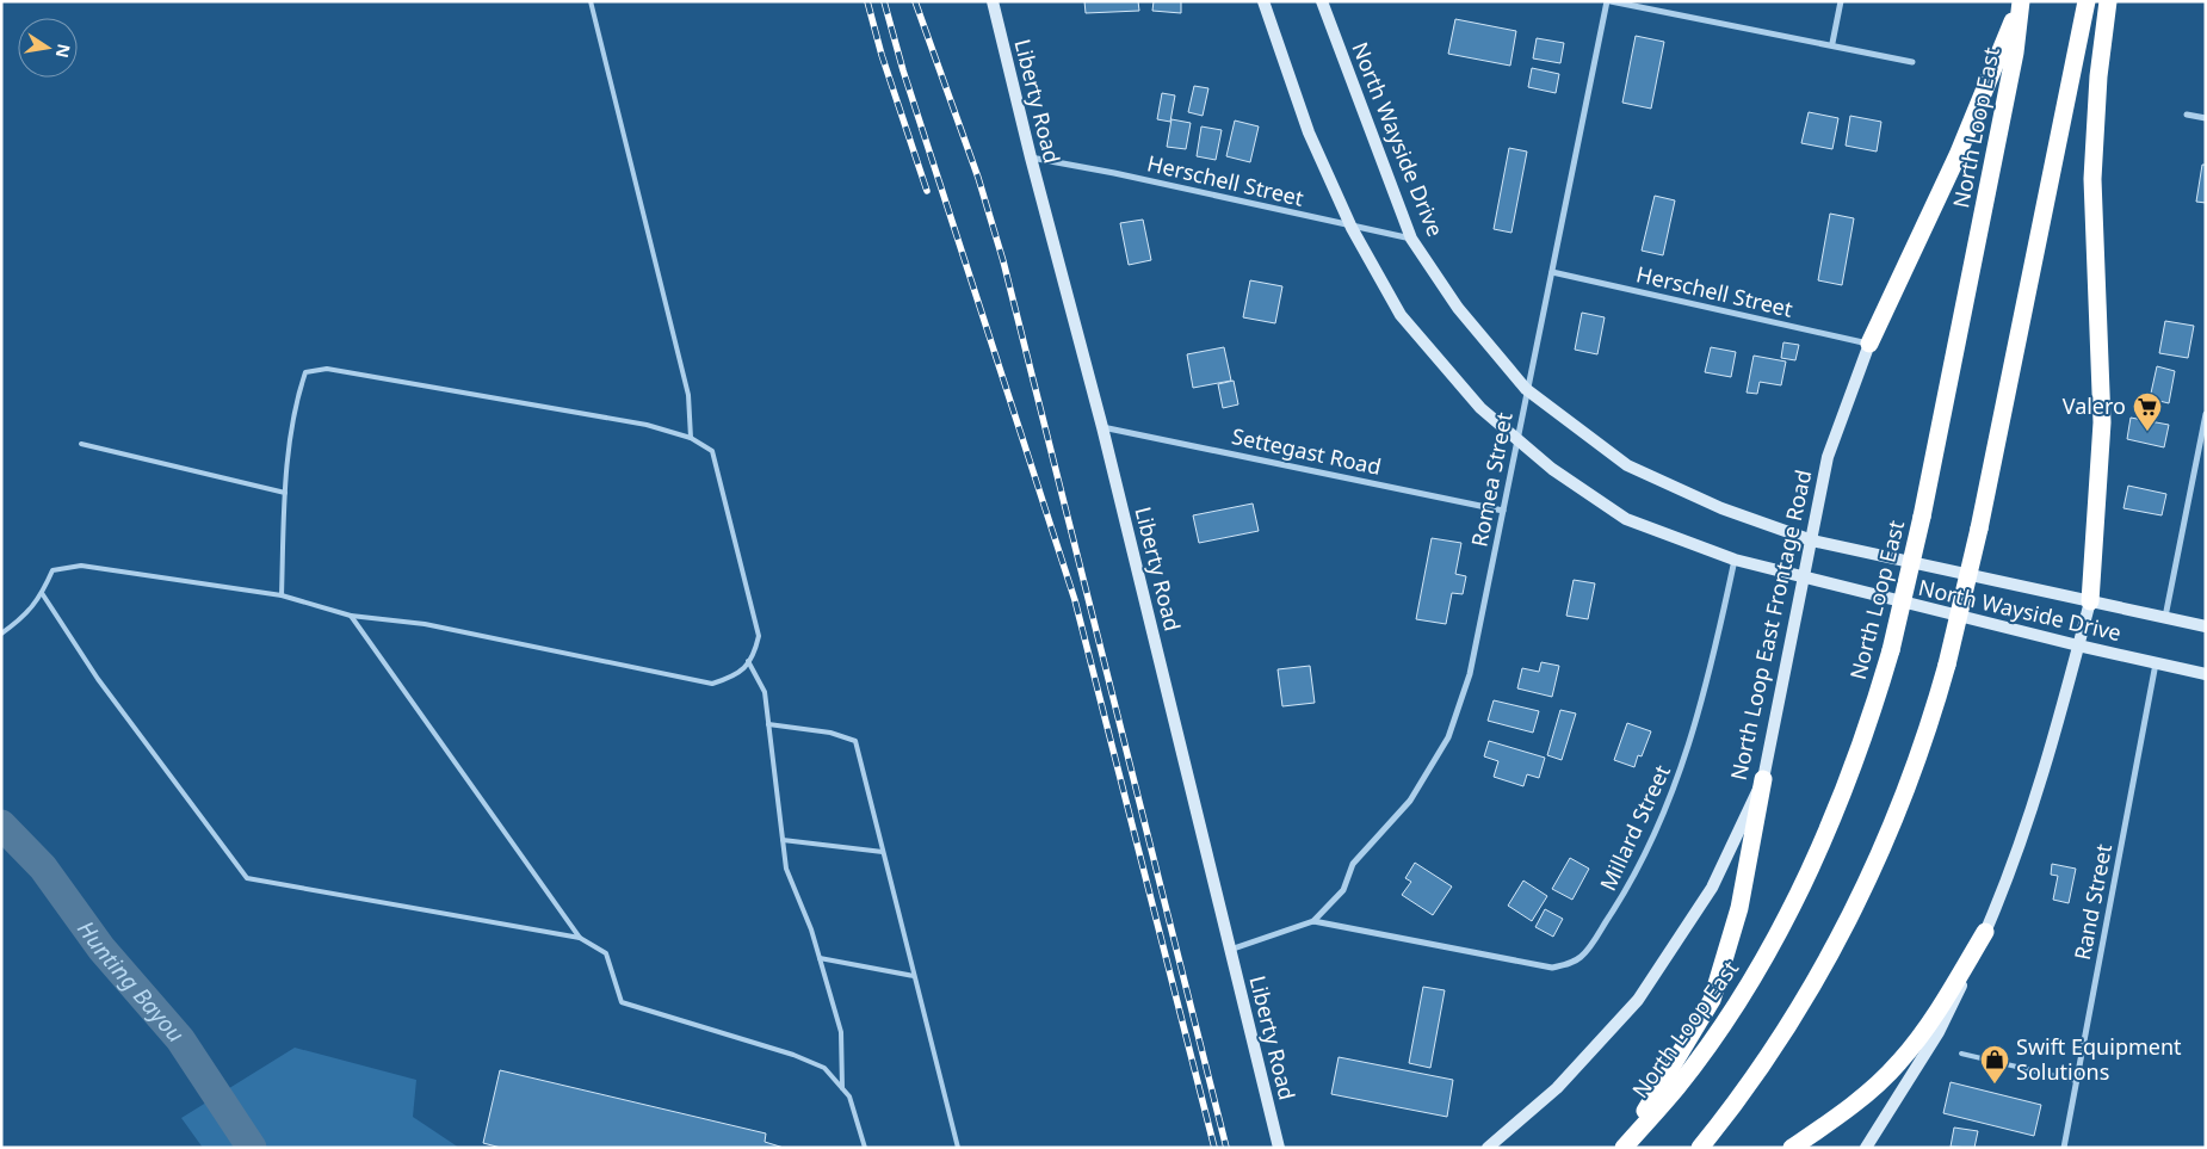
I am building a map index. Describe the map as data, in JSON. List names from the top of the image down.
{
  "streets": {
    "highway": ["North Loop East"],
    "main road": ["Liberty Road", "North Wayside Drive", "North Loop East Frontage Road"],
    "street": [
      "Herschell Street",
      "Settegast Road",
      "Romea Street",
      "Millard Street",
      "Rand Street"
    ]
  },
  "crossings": [
    ["Liberty Road", "Herschell Street"],
    ["Liberty Road", "Settegast Road"],
    ["Liberty Road", "Millard Street"],
    ["North Wayside Drive", "Herschell Street"],
    ["North Wayside Drive", "Romea Street"],
    ["North Wayside Drive", "North Loop East Frontage Road"],
    ["North Wayside Drive", "Millard Street"],
    ["North Wayside Drive", "Rand Street"],
    ["Herschell Street", "Romea Street"],
    ["Herschell Street", "North Loop East Frontage Road"],
    ["Settegast Road", "Romea Street"],
    ["Romea Street", "Millard Street"]
  ],
  "water": ["Hunting Bayou"],
  "places": {
    "supermarket": ["Valero"],
    "shop": ["Swift Equipment Solutions"]
  },
  "north": "right"
}
